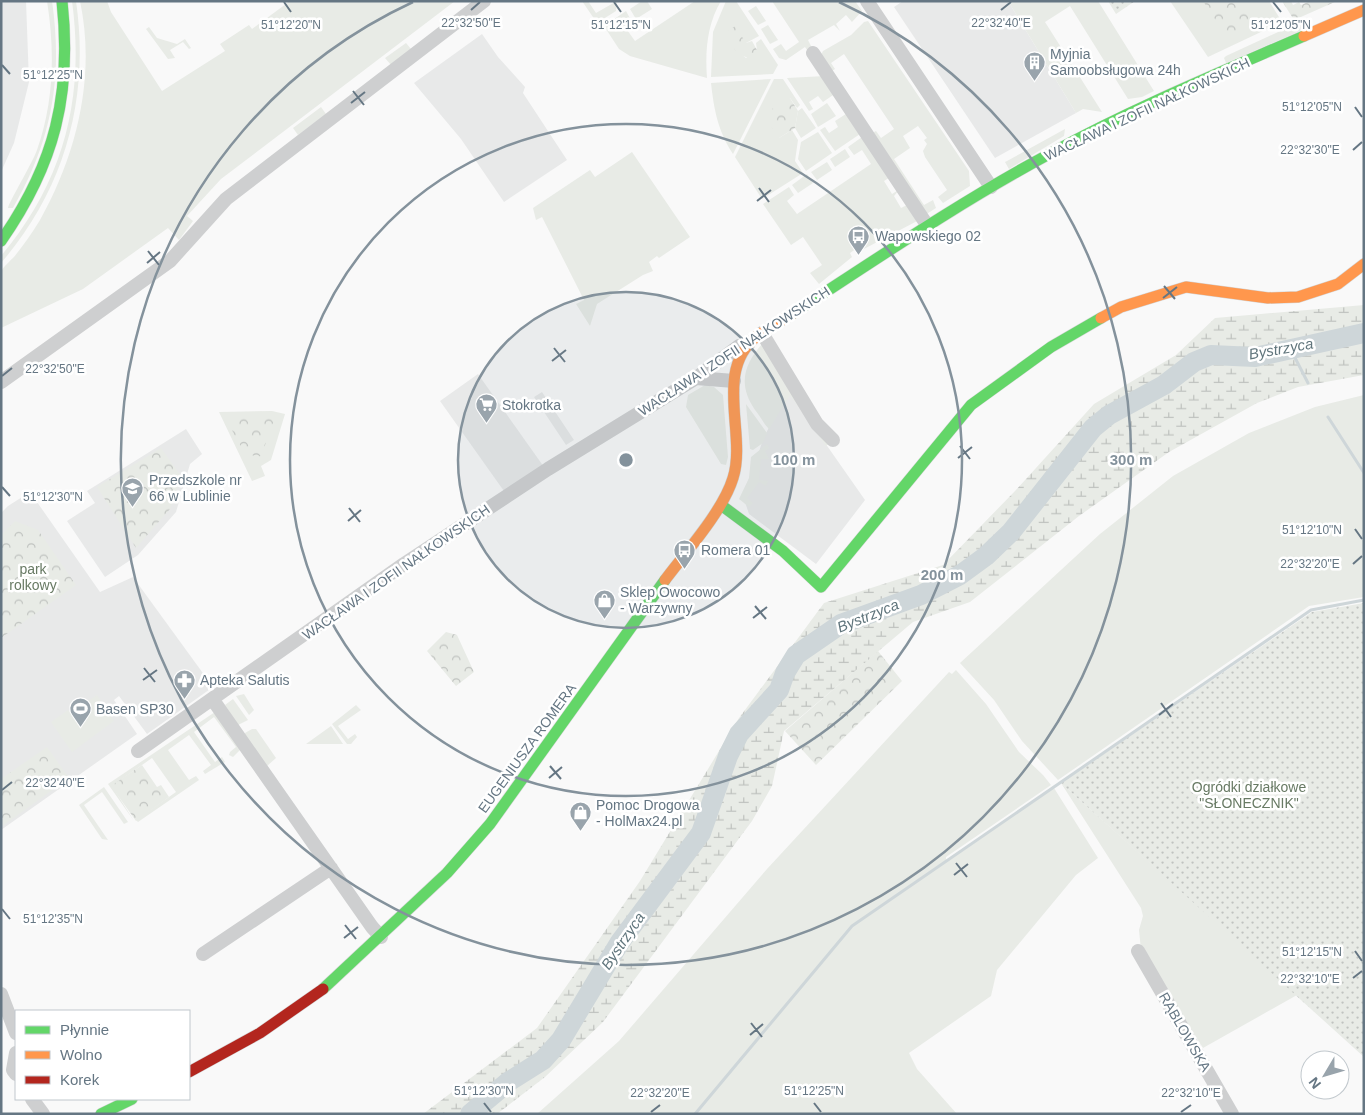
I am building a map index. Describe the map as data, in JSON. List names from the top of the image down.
{
  "streets": {
    "street": ["WACŁAWA I ZOFII NAŁKOWSKICH", "EUGENIUSZA ROMERA", "RĄBLOWSKA"]
  },
  "crossings": [
    ["WACŁAWA I ZOFII NAŁKOWSKICH", "EUGENIUSZA ROMERA"]
  ],
  "water": ["Bystrzyca"],
  "parks": ["park rolkowy", "Ogródki działkowe \"SŁONECZNIK\""],
  "places": {
    "building": ["Myjnia Samoobsługowa 24h"],
    "bus stop": ["Wapowskiego 02", "Romera 01"],
    "supermarket": ["Stokrotka"],
    "school or university": ["Przedszkole nr 66 w Lublinie"],
    "shop": ["Sklep Owocowo - Warzywny", "Pomoc Drogowa - HolMax24.pl"],
    "pharmacy": ["Apteka Salutis"],
    "sports": ["Basen SP30"]
  },
  "legend": ["Płynnie", "Wolno", "Korek"],
  "north": "bottom left",
  "coordinates": [
    "22°32'40\"E",
    "22°32'50\"E",
    "51°12'20\"N",
    "51°12'15\"N",
    "51°12'05\"N",
    "51°12'25\"N",
    "22°32'30\"E",
    "51°12'30\"N",
    "51°12'10\"N",
    "22°32'20\"E",
    "51°12'35\"N",
    "22°32'10\"E"
  ],
  "rings": ["100 m", "300 m", "200 m"]
}
